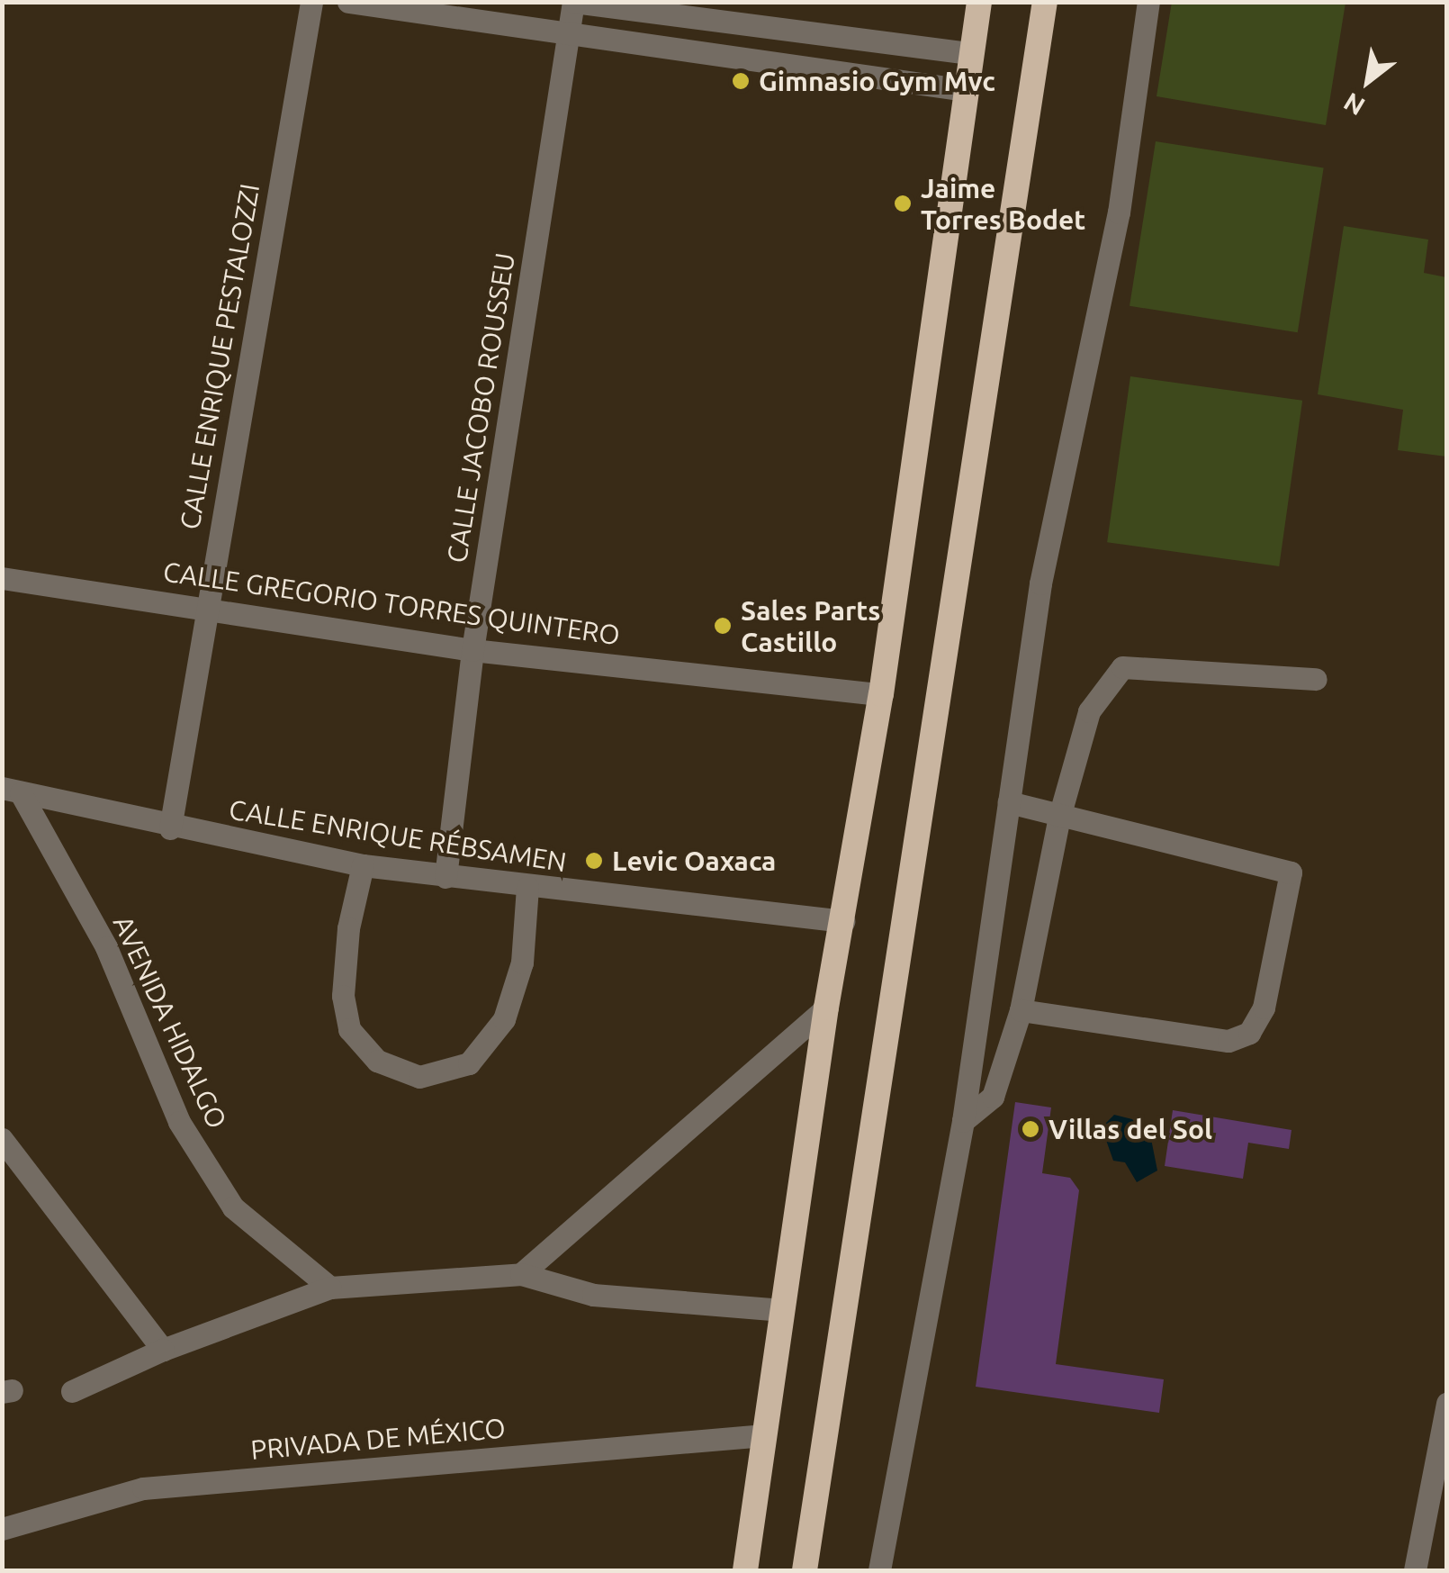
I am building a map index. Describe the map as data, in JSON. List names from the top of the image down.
{
  "streets": {
    "street": [
      "CALLE ENRIQUE PESTALOZZI",
      "CALLE JACOBO ROUSSEU",
      "CALLE GREGORIO TORRES QUINTERO",
      "CALLE ENRIQUE RÉBSAMEN",
      "AVENIDA HIDALGO",
      "PRIVADA DE MÉXICO"
    ]
  },
  "crossings": [
    ["CALLE ENRIQUE PESTALOZZI", "CALLE GREGORIO TORRES QUINTERO"],
    ["CALLE ENRIQUE PESTALOZZI", "CALLE ENRIQUE RÉBSAMEN"],
    ["CALLE JACOBO ROUSSEU", "CALLE GREGORIO TORRES QUINTERO"],
    ["CALLE JACOBO ROUSSEU", "CALLE ENRIQUE RÉBSAMEN"],
    ["CALLE ENRIQUE RÉBSAMEN", "AVENIDA HIDALGO"]
  ],
  "places": [
    "Gimnasio Gym Mvc",
    "Jaime Torres Bodet",
    "Sales Parts Castillo",
    "Levic Oaxaca",
    "Villas del Sol"
  ],
  "north": "bottom left"
}
